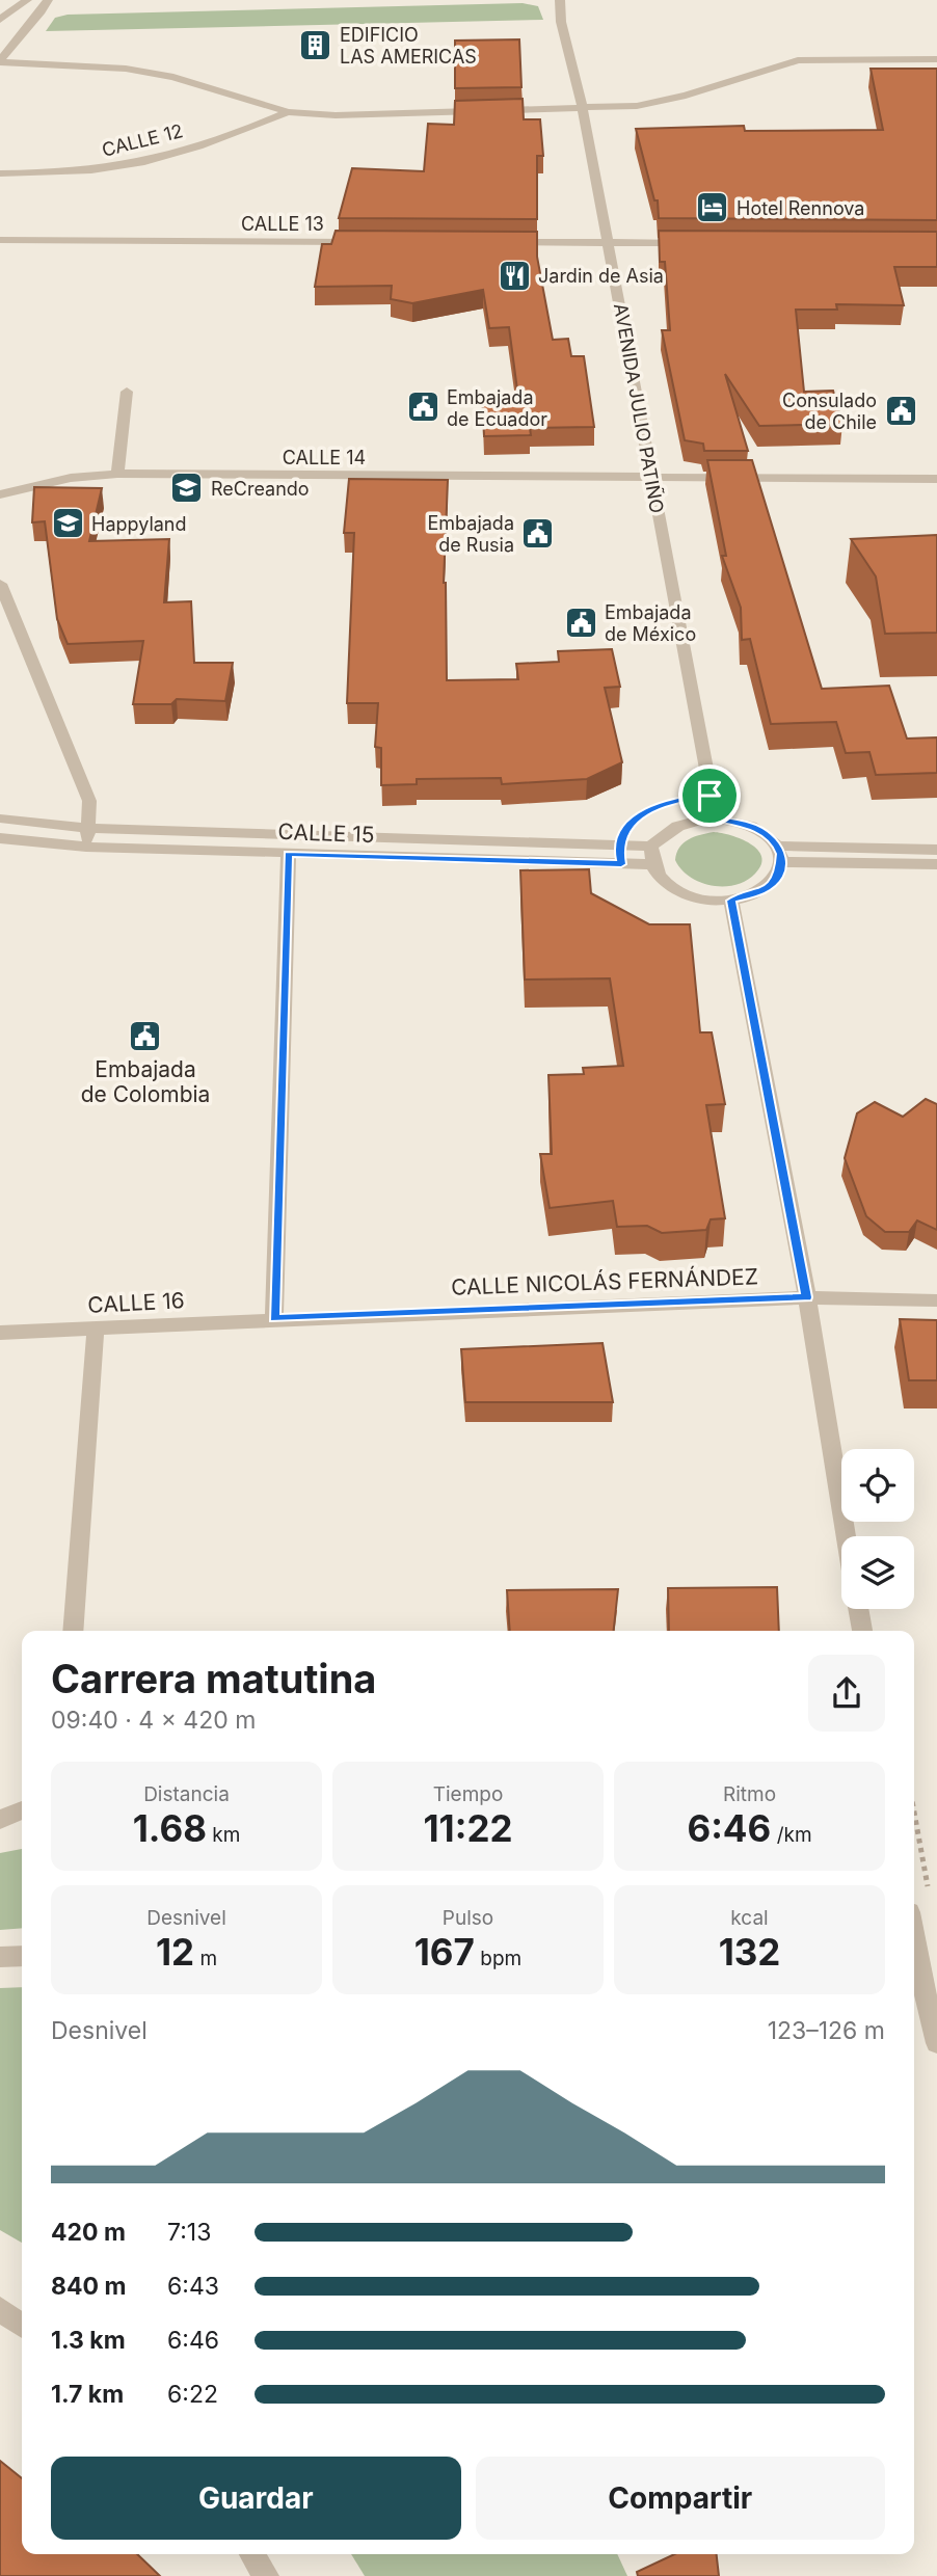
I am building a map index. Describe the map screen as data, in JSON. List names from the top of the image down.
{
  "streets": {
    "street": [
      "CALLE 12",
      "CALLE 13",
      "AVENIDA JULIO PATIÑO",
      "CALLE 14",
      "CALLE 15",
      "CALLE NICOLÁS FERNÁNDEZ",
      "CALLE 16"
    ]
  },
  "crossings": [
    ["CALLE 12", "AVENIDA JULIO PATIÑO"],
    ["AVENIDA JULIO PATIÑO", "CALLE 14"],
    ["AVENIDA JULIO PATIÑO", "CALLE 15"],
    ["CALLE NICOLÁS FERNÁNDEZ", "CALLE 16"]
  ],
  "places": {
    "building": ["EDIFICIO LAS AMERICAS"],
    "hotel": ["Hotel Rennova"],
    "restaurant": ["Jardin de Asia"],
    "public building": [
      "Embajada de Ecuador",
      "Consulado de Chile",
      "Embajada de Rusia",
      "Embajada de México",
      "Embajada de Colombia"
    ],
    "school or university": ["ReCreando", "Happyland"]
  },
  "page": {
    "heading": ["Carrera matutina", "09:40 · 4 × 420 m"],
    "stats": [
      ["Distancia", "1.68 km"],
      ["Tiempo", "11:22"],
      ["Ritmo", "6:46 /km"],
      ["Desnivel", "12 m"],
      ["Pulso", "167 bpm"],
      ["kcal", "132"]
    ],
    "chart": ["Desnivel", "123–126 m"],
    "list": [
      {
        "name": "420 m",
        "note": "7:13"
      },
      {
        "name": "840 m",
        "note": "6:43"
      },
      {
        "name": "1.3 km",
        "note": "6:46"
      },
      {
        "name": "1.7 km",
        "note": "6:22"
      }
    ],
    "buttons": ["Guardar", "Compartir"]
  }
}
